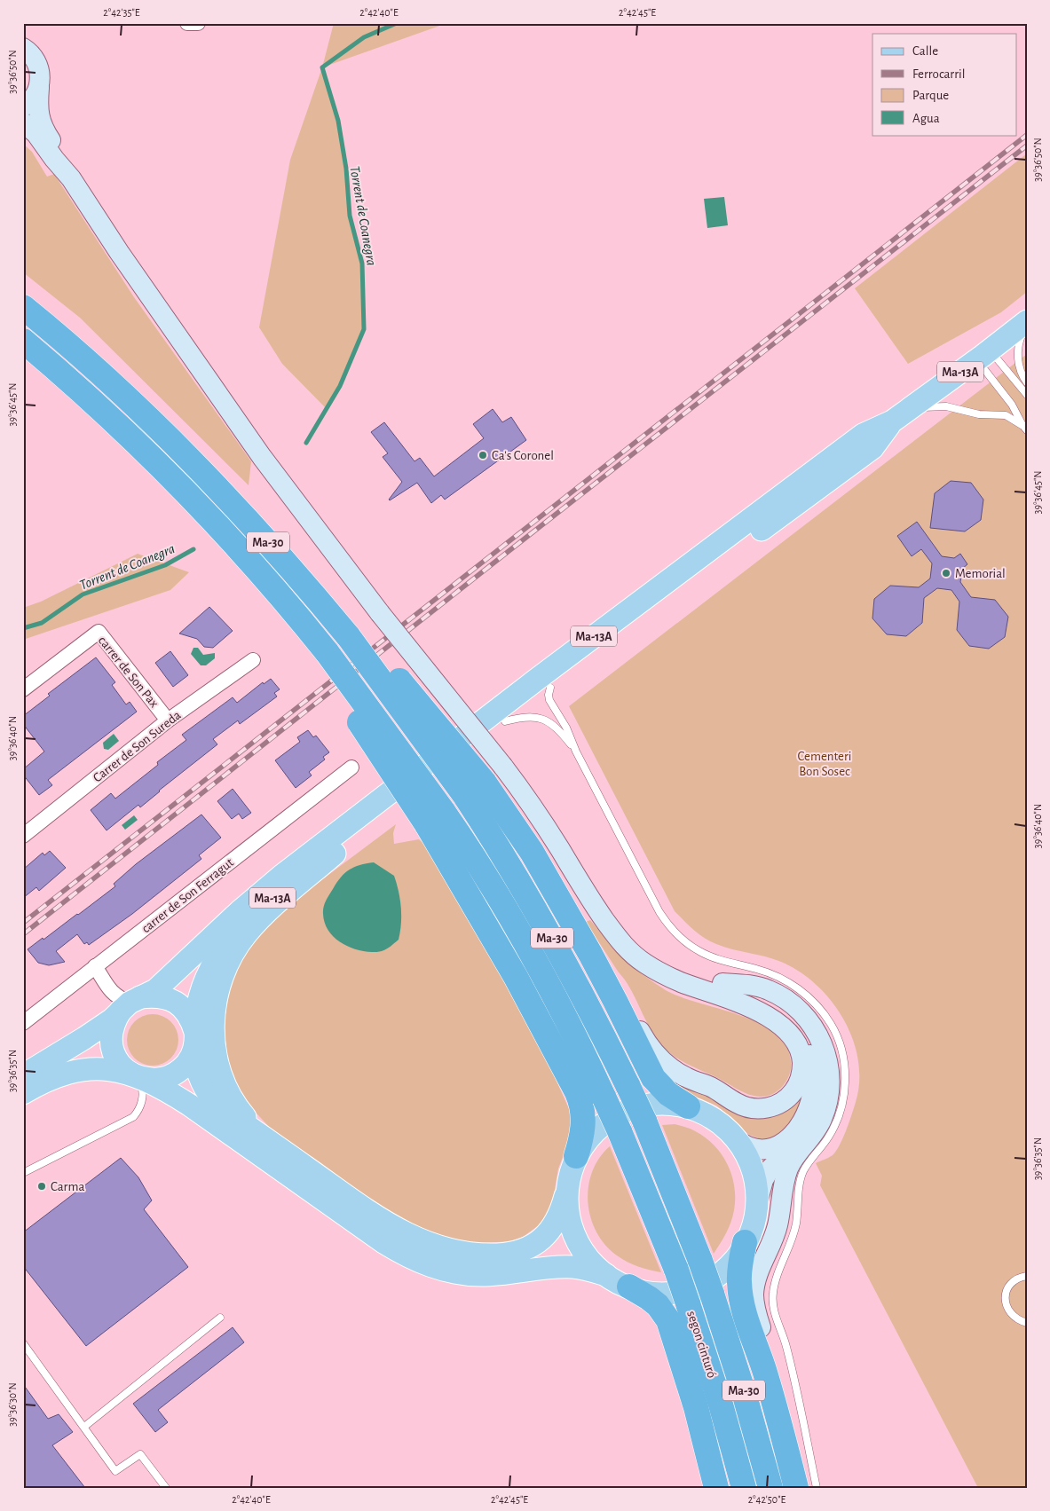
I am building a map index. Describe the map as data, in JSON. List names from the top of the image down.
{
  "streets": {
    "highway": ["Ma-30", "segon cinturó"],
    "main road": ["Ma-13A"],
    "street": ["carrer de Son Pax", "Carrer de Son Sureda", "carrer de Son Ferragut"]
  },
  "crossings": [
    ["Ma-30", "segon cinturó"],
    ["carrer de Son Pax", "Carrer de Son Sureda"]
  ],
  "water": ["Torrent de Coanegra"],
  "parks": ["Cementeri Bon Sosec"],
  "places": ["Ca's Coronel", "Memorial", "Carma"],
  "legend": [
    "Calle",
    "Ferrocarril",
    "Parque",
    "Agua"
  ],
  "coordinates": [
    "2°42'35\"E",
    "2°42'40\"E",
    "2°42'45\"E",
    "39°36'50\"N",
    "39°36'45\"N",
    "39°36'40\"N",
    "39°36'35\"N",
    "39°36'30\"N",
    "2°42'50\"E"
  ]
}
